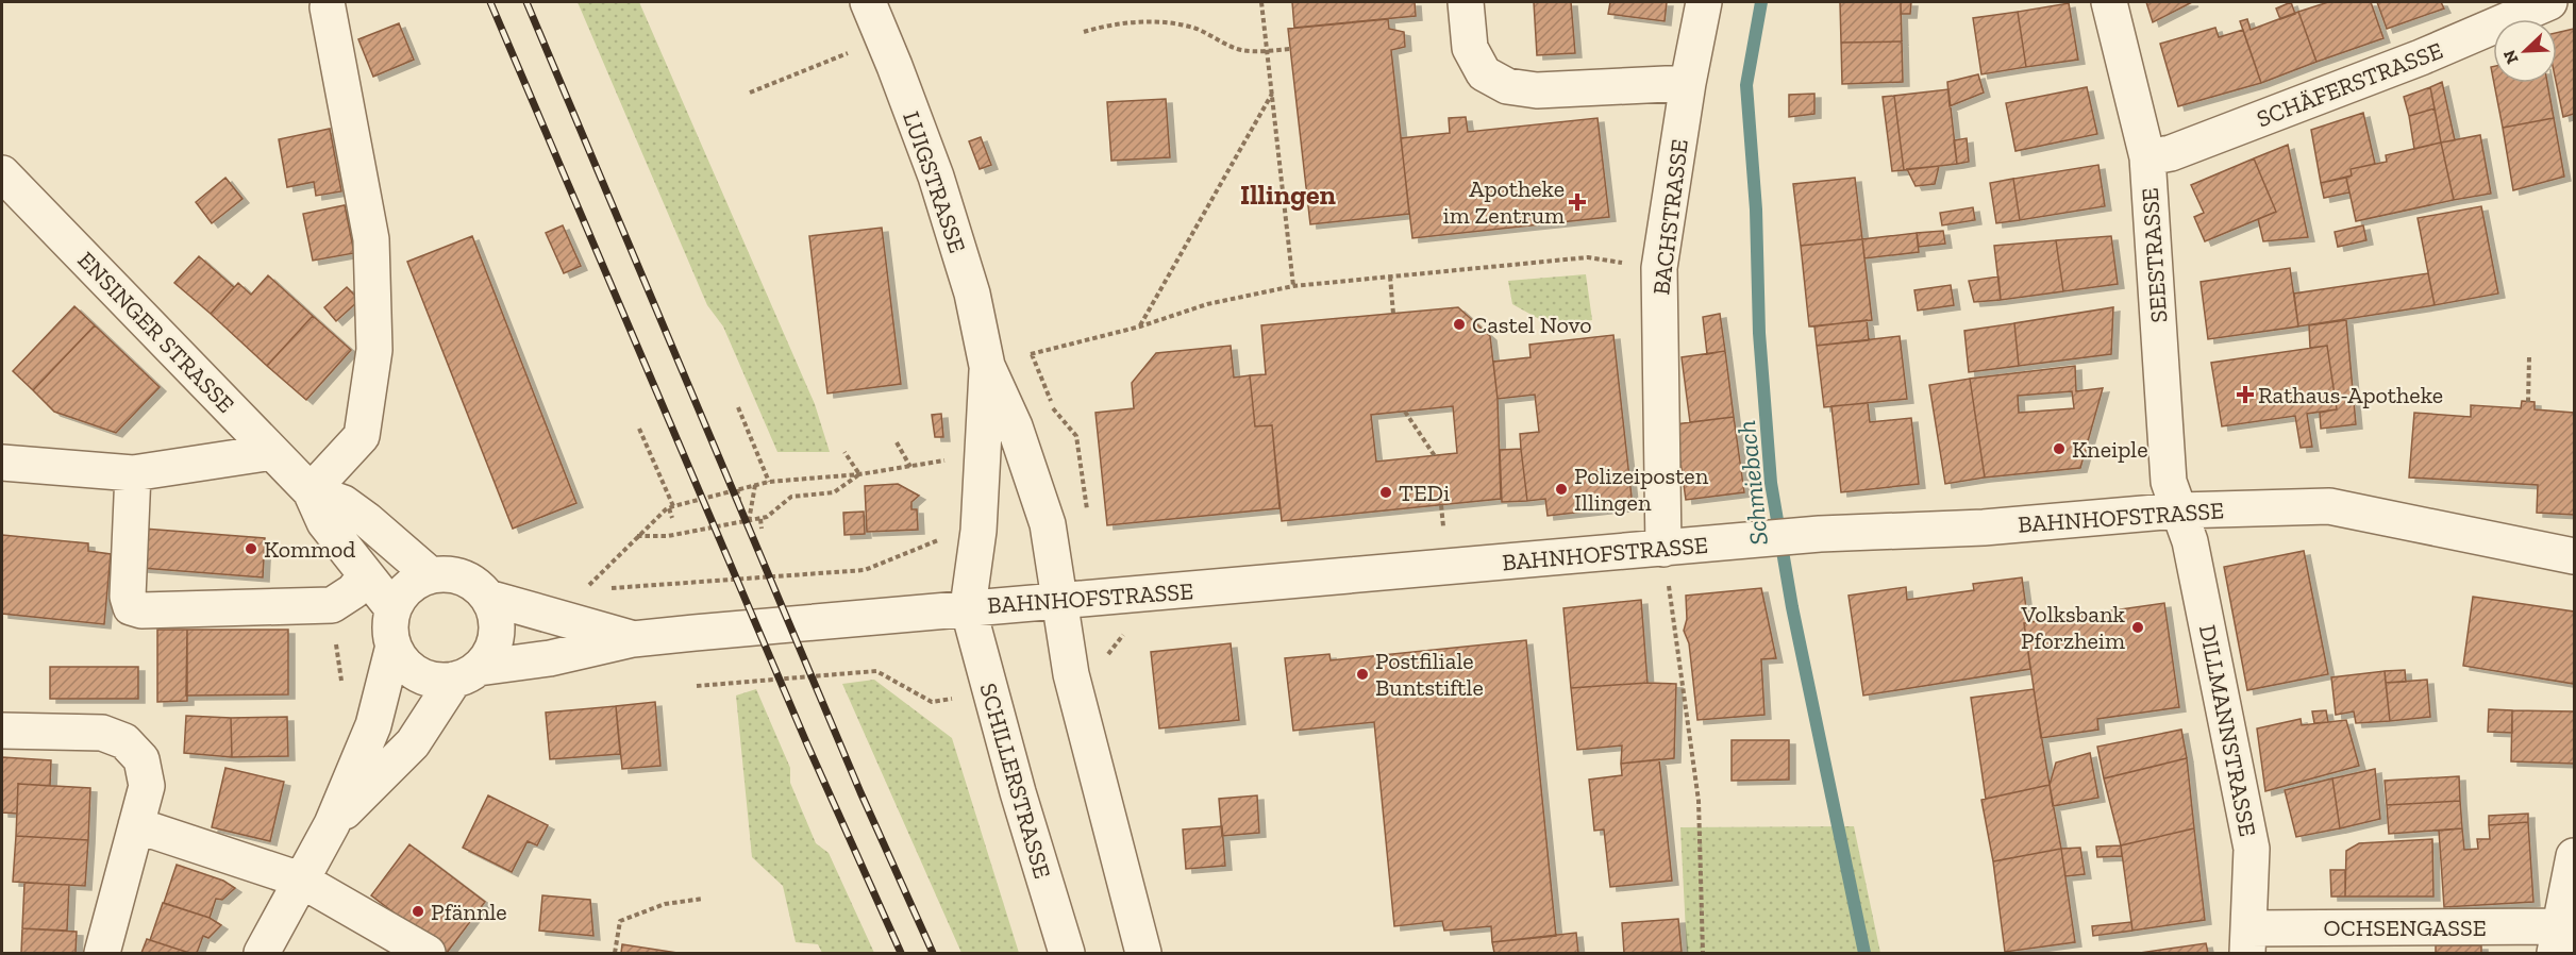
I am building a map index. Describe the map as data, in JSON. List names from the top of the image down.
{
  "streets": {
    "street": [
      "SCHÄFERSTRASSE",
      "LUIGSTRASSE",
      "BACHSTRASSE",
      "SEESTRASSE",
      "ENSINGER STRASSE",
      "BAHNHOFSTRASSE",
      "DILLMANNSTRASSE",
      "SCHILLERSTRASSE",
      "OCHSENGASSE"
    ]
  },
  "crossings": [
    ["SCHÄFERSTRASSE", "SEESTRASSE"],
    ["LUIGSTRASSE", "BAHNHOFSTRASSE"],
    ["LUIGSTRASSE", "SCHILLERSTRASSE"],
    ["BACHSTRASSE", "BAHNHOFSTRASSE"],
    ["SEESTRASSE", "BAHNHOFSTRASSE"],
    ["SEESTRASSE", "DILLMANNSTRASSE"],
    ["ENSINGER STRASSE", "BAHNHOFSTRASSE"],
    ["BAHNHOFSTRASSE", "DILLMANNSTRASSE"],
    ["BAHNHOFSTRASSE", "SCHILLERSTRASSE"],
    ["DILLMANNSTRASSE", "OCHSENGASSE"]
  ],
  "districts": ["Illingen"],
  "water": ["Schmiebach"],
  "places": {
    "health": ["Apotheke im Zentrum", "Rathaus-Apotheke"],
    "other": [
      "Castel Novo",
      "Kneiple",
      "Polizeiposten Illingen",
      "TEDi",
      "Kommod",
      "Volksbank Pforzheim",
      "Postfiliale Buntstiftle",
      "Pfännle"
    ]
  },
  "north": "bottom left"
}
